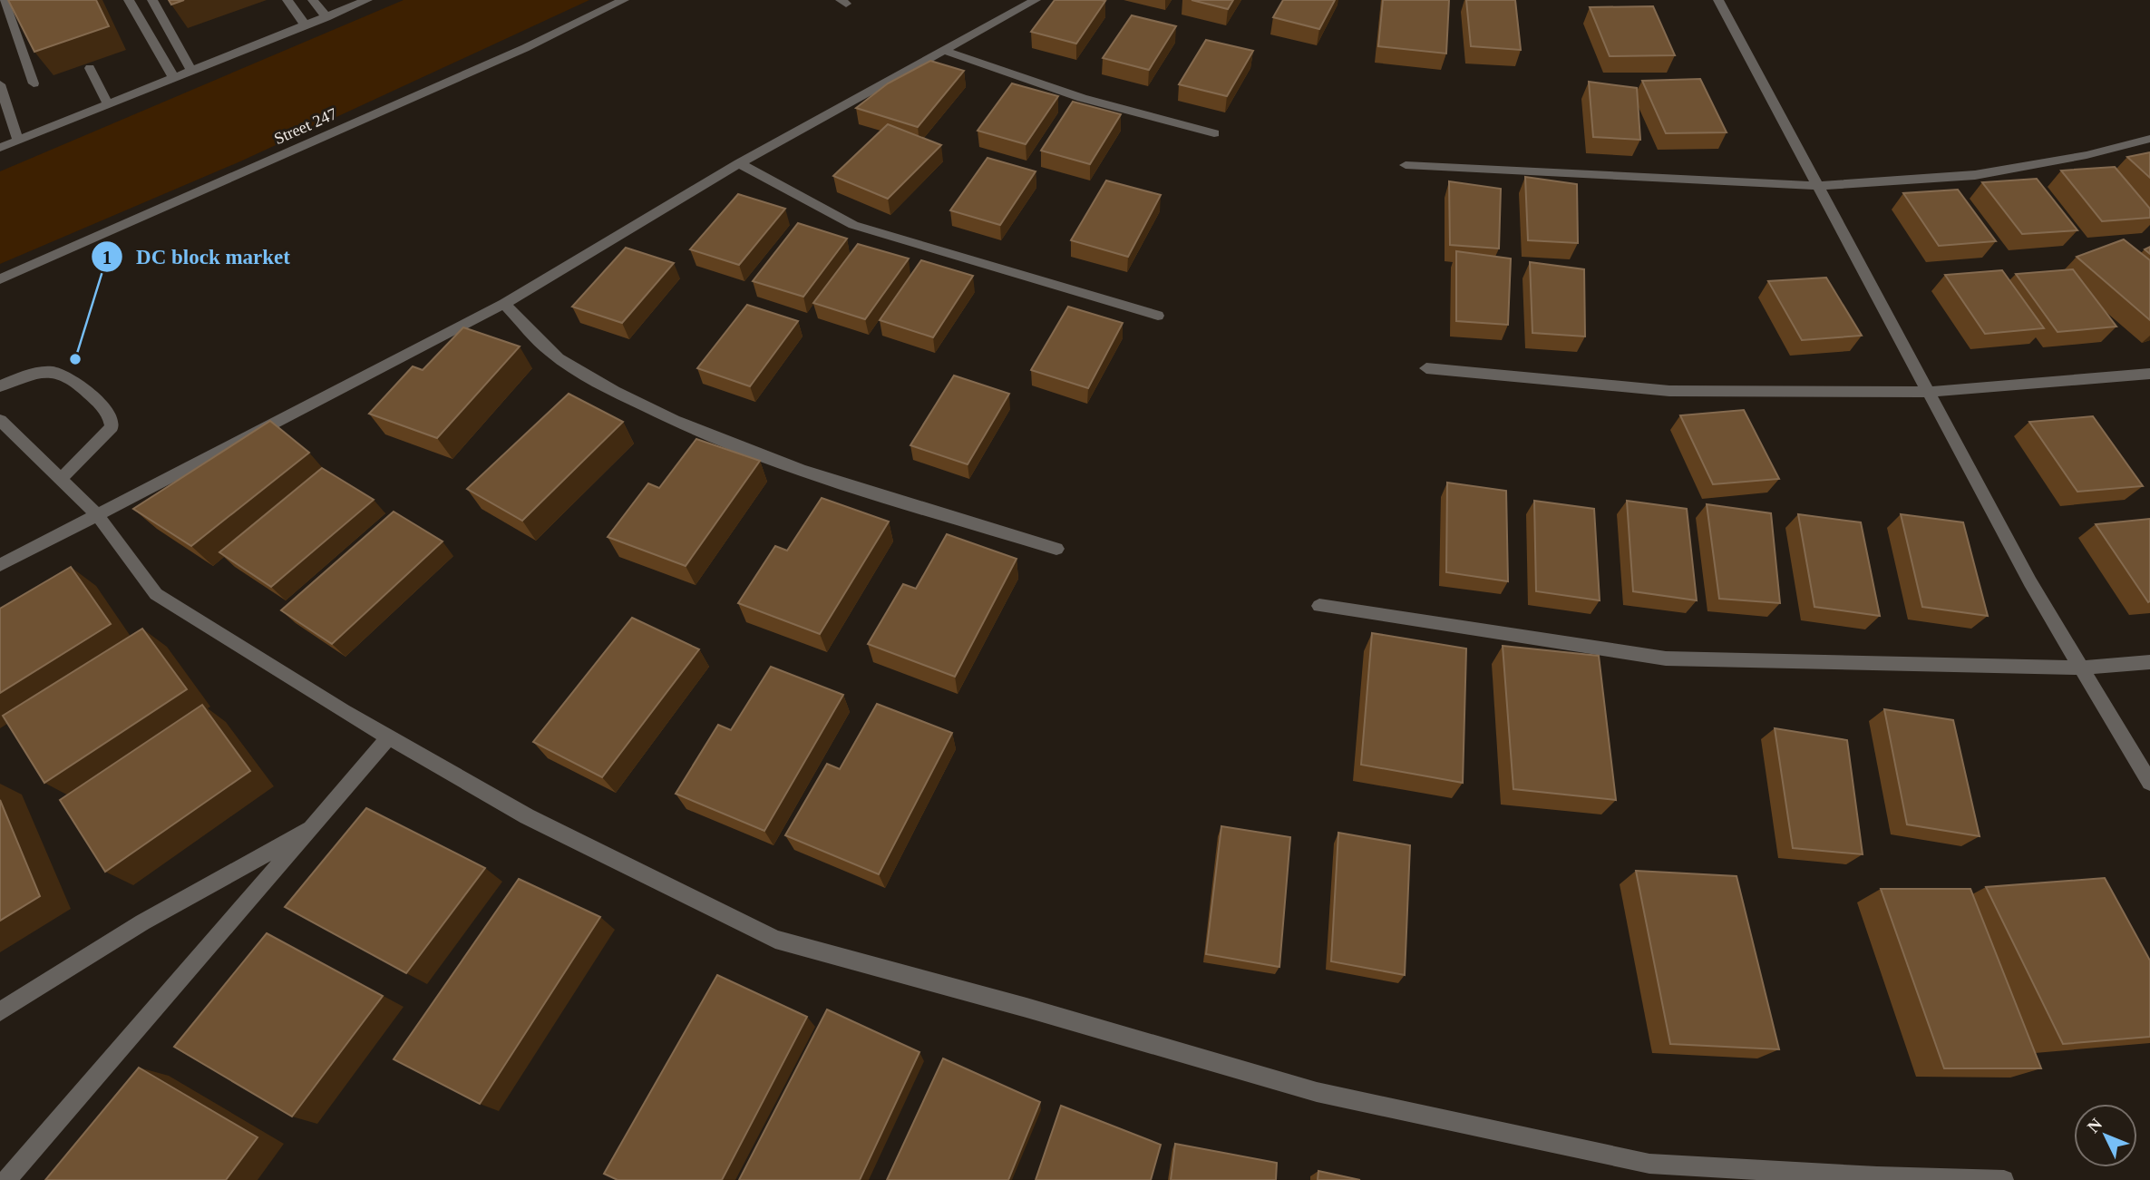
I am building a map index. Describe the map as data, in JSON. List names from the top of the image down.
{
  "streets": {
    "street": ["Street 247"]
  },
  "places": ["DC block market"],
  "north": "top left"
}
